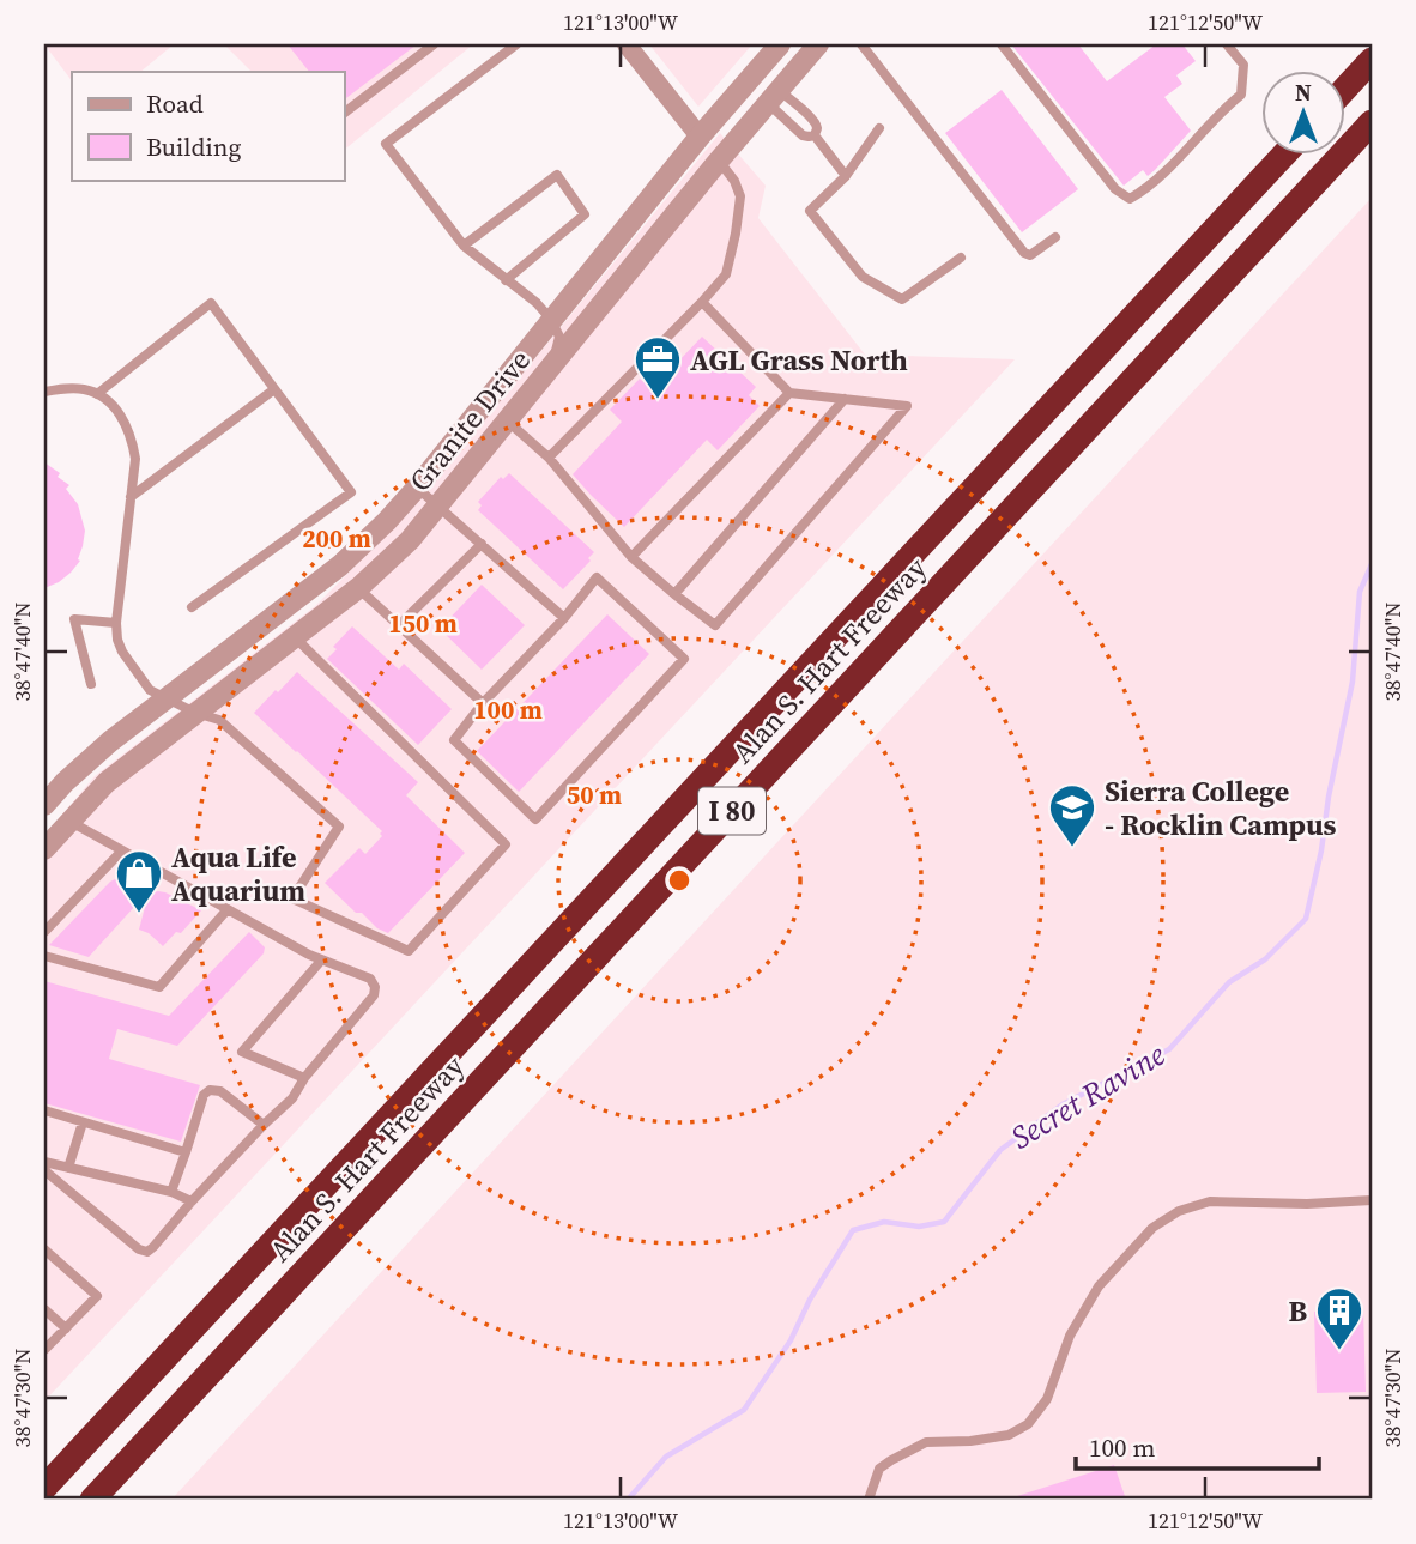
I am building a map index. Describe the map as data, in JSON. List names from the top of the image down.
{
  "streets": {
    "highway": ["Alan S. Hart Freeway", "I 80"],
    "street": ["Granite Drive"]
  },
  "water": ["Secret Ravine"],
  "places": {
    "office": ["AGL Grass North"],
    "school or university": ["Sierra College - Rocklin Campus"],
    "shop": ["Aqua Life Aquarium"],
    "building": ["B"]
  },
  "legend": ["Road", "Building"],
  "scale_bar": "100 m",
  "north": "top",
  "coordinates": [
    "121°13'00\"W",
    "121°12'50\"W",
    "38°47'40\"N",
    "38°47'30\"N"
  ],
  "rings": [
    "200 m",
    "150 m",
    "100 m",
    "50 m"
  ]
}
